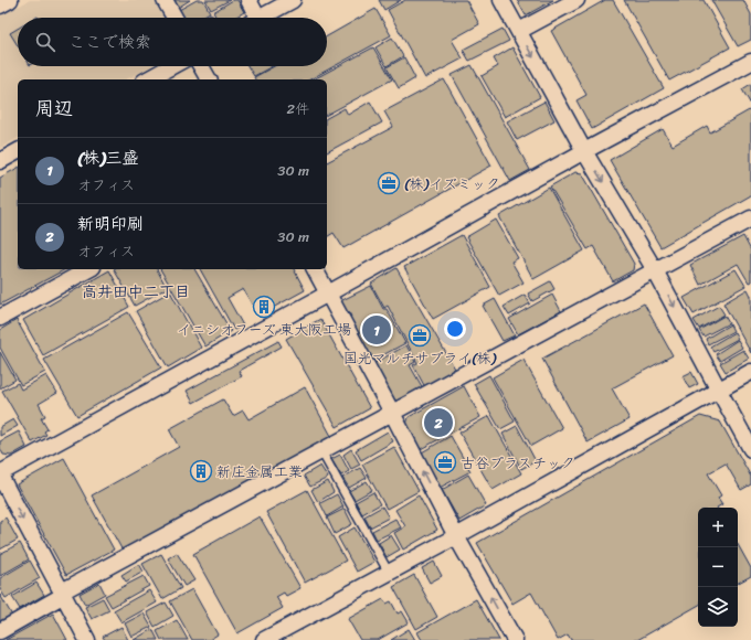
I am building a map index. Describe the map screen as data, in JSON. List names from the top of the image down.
{
  "districts": ["高井田中二丁目"],
  "places": {
    "office": ["(株)イズミック", "国光マルチサプライ(株)", "古谷プラスチック"],
    "building": ["イニシオフーズ 東大阪工場", "新庄金属工業"]
  },
  "page": {
    "search": "ここで検索",
    "heading": ["周辺", "2件"],
    "list": [
      {
        "mark": "1",
        "name": "(株)三盛",
        "note": "オフィス",
        "value": "30 m"
      },
      {
        "mark": "2",
        "name": "新明印刷",
        "note": "オフィス",
        "value": "30 m"
      }
    ],
    "pins": ["1", "2"],
    "map_buttons": ["+", "−"]
  }
}
